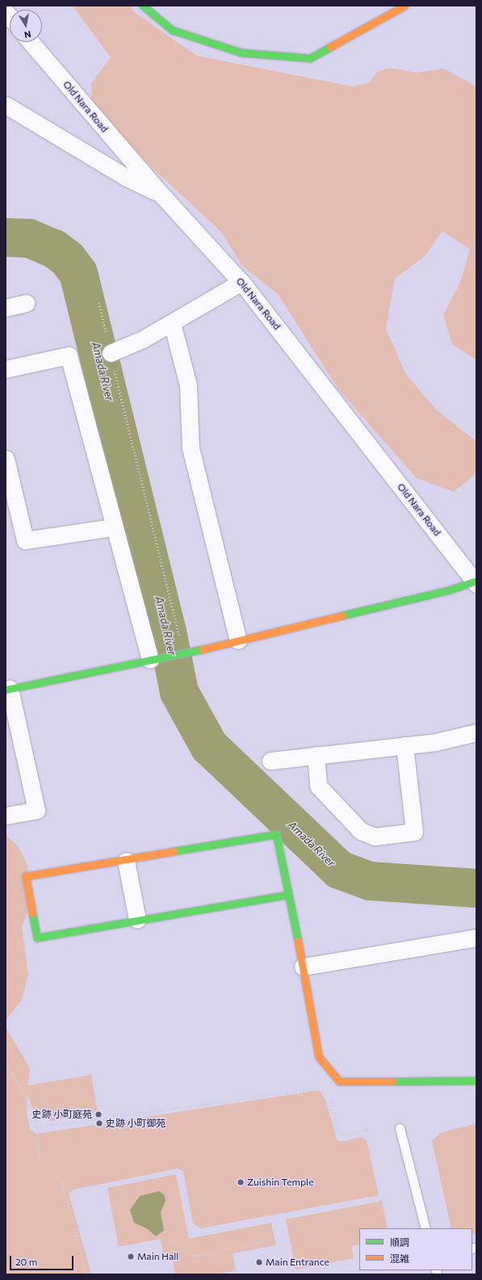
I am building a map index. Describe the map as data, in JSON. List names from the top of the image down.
{
  "streets": {
    "street": ["Old Nara Road"]
  },
  "water": ["Amada River"],
  "places": [
    "史跡 小町庭苑",
    "史跡 小町御苑",
    "Zuishin Temple",
    "Main Hall",
    "Main Entrance"
  ],
  "legend": ["順調", "混雑"],
  "scale_bar": "20 m",
  "north": "bottom"
}
